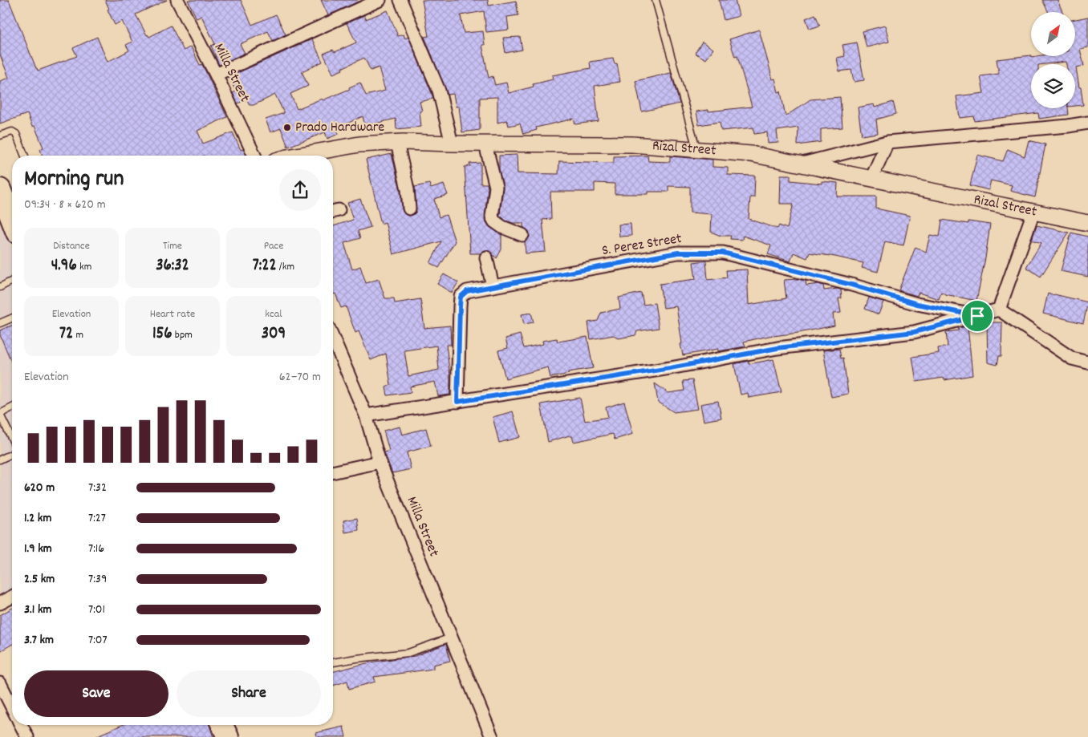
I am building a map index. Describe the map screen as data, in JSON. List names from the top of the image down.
{
  "streets": {
    "street": ["Milla Street", "Rizal Street", "S. Perez Street"]
  },
  "places": ["Prado Hardware"],
  "north": "top right",
  "page": {
    "heading": ["Morning run", "09:34 · 8 × 620 m"],
    "stats": [
      ["Distance", "4.96 km"],
      ["Time", "36:32"],
      ["Pace", "7:22 /km"],
      ["Elevation", "72 m"],
      ["Heart rate", "156 bpm"],
      ["kcal", "309"]
    ],
    "chart": ["Elevation", "62–70 m"],
    "list": [
      {
        "name": "620 m",
        "note": "7:32"
      },
      {
        "name": "1.2 km",
        "note": "7:27"
      },
      {
        "name": "1.9 km",
        "note": "7:16"
      },
      {
        "name": "2.5 km",
        "note": "7:39"
      },
      {
        "name": "3.1 km",
        "note": "7:01"
      },
      {
        "name": "3.7 km",
        "note": "7:07"
      }
    ],
    "buttons": ["Save", "Share"]
  }
}
